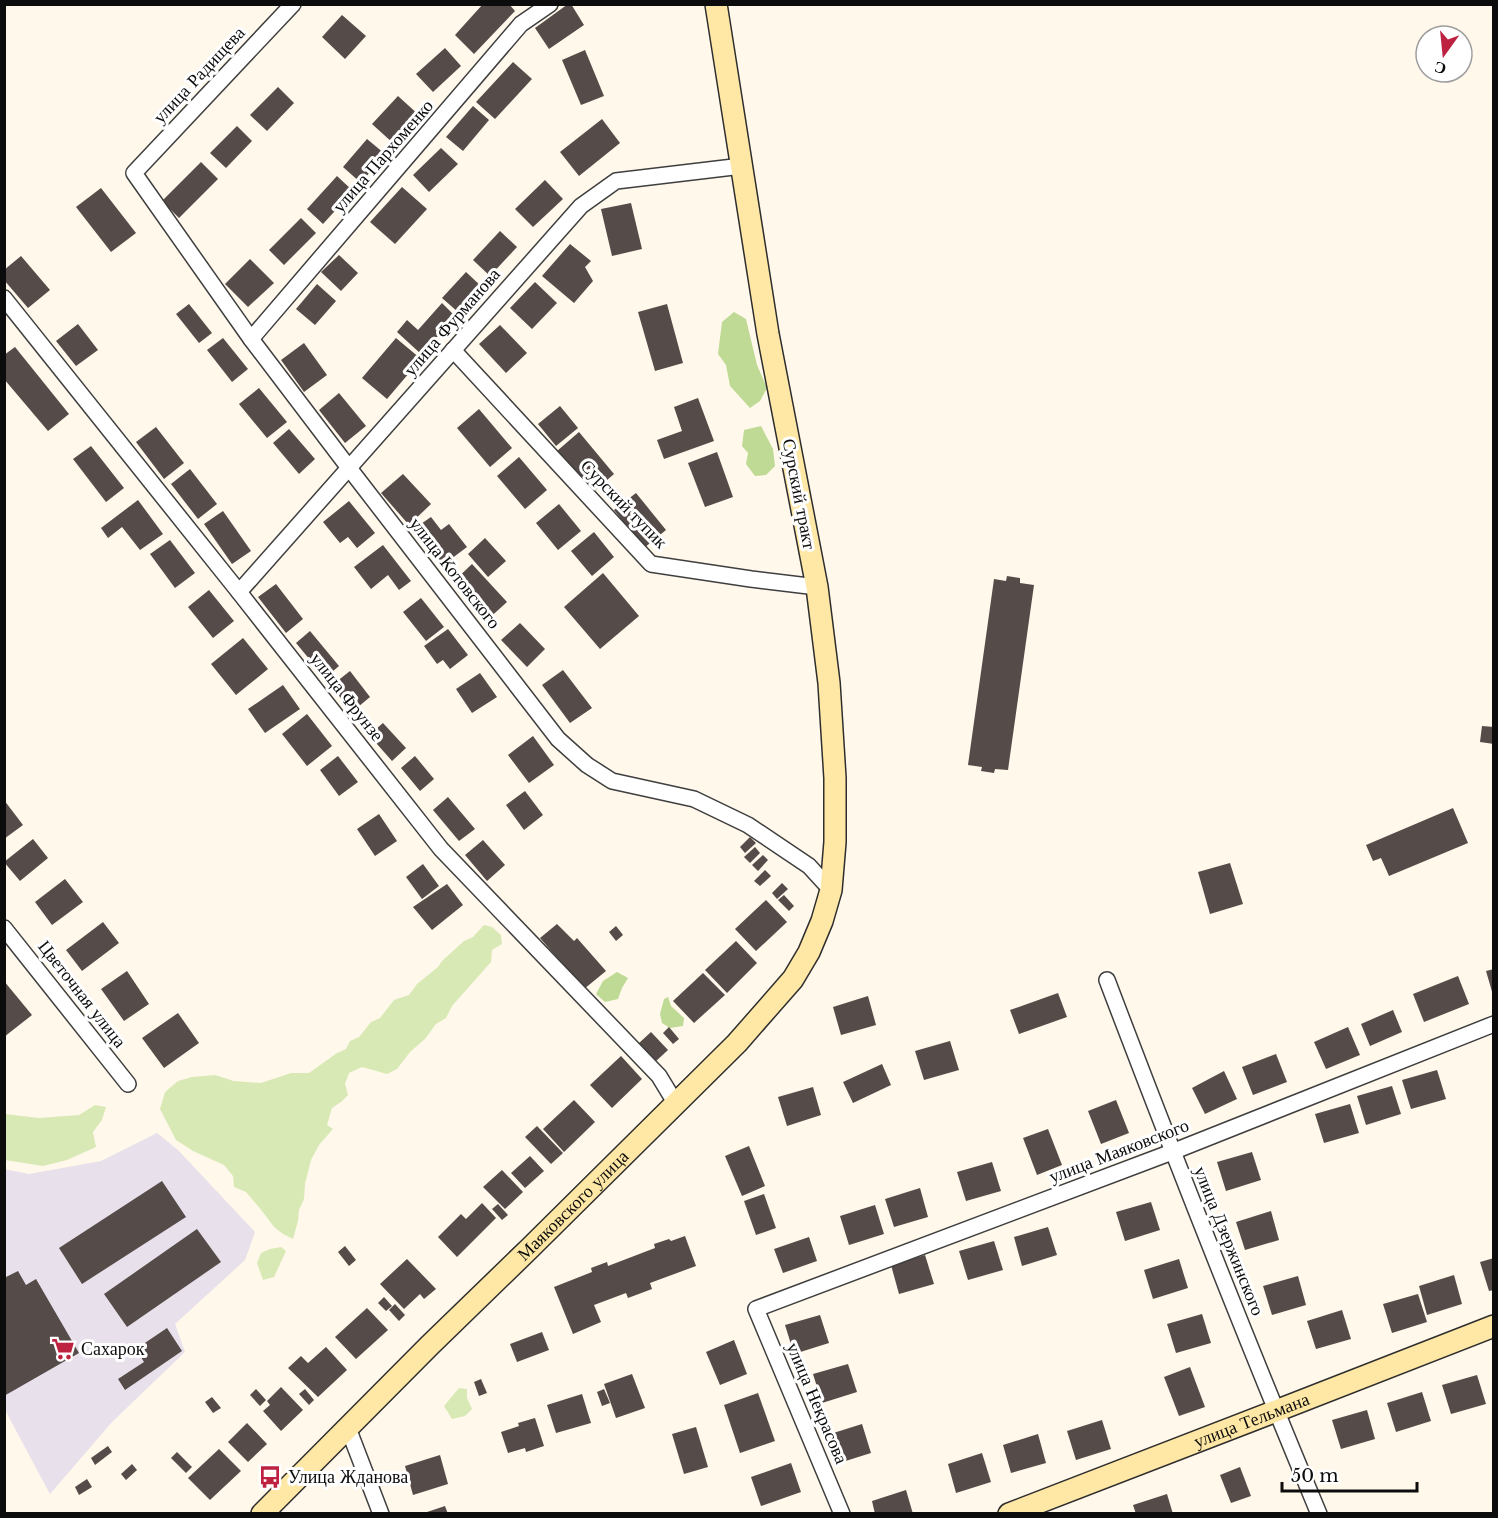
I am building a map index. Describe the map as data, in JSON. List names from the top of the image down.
{
  "streets": {
    "street": [
      "улица Радищева",
      "улица Пархоменко",
      "улица Фурманова",
      "Сурский тракт",
      "Сурский тупик",
      "улица Котовского",
      "улица Фрунзе",
      "Цветочная улица",
      "улица Маяковского",
      "Маяковского улица",
      "улица Дзержинского",
      "улица Некрасова",
      "улица Тельмана"
    ]
  },
  "crossings": [
    ["улица Радищева", "улица Котовского"],
    ["улица Пархоменко", "улица Котовского"],
    ["улица Фурманова", "Сурский тракт"],
    ["улица Фурманова", "Сурский тупик"],
    ["улица Фурманова", "улица Котовского"],
    ["улица Фурманова", "улица Фрунзе"],
    ["Сурский тракт", "Сурский тупик"],
    ["Сурский тракт", "улица Котовского"],
    ["Сурский тракт", "Маяковского улица"],
    ["улица Фрунзе", "Маяковского улица"],
    ["улица Маяковского", "улица Дзержинского"],
    ["улица Маяковского", "улица Некрасова"],
    ["улица Дзержинского", "улица Тельмана"]
  ],
  "places": {
    "supermarket": ["Сахарок"],
    "bus stop": ["Улица Жданова"]
  },
  "scale_bar": "50 m",
  "north": "bottom"
}
